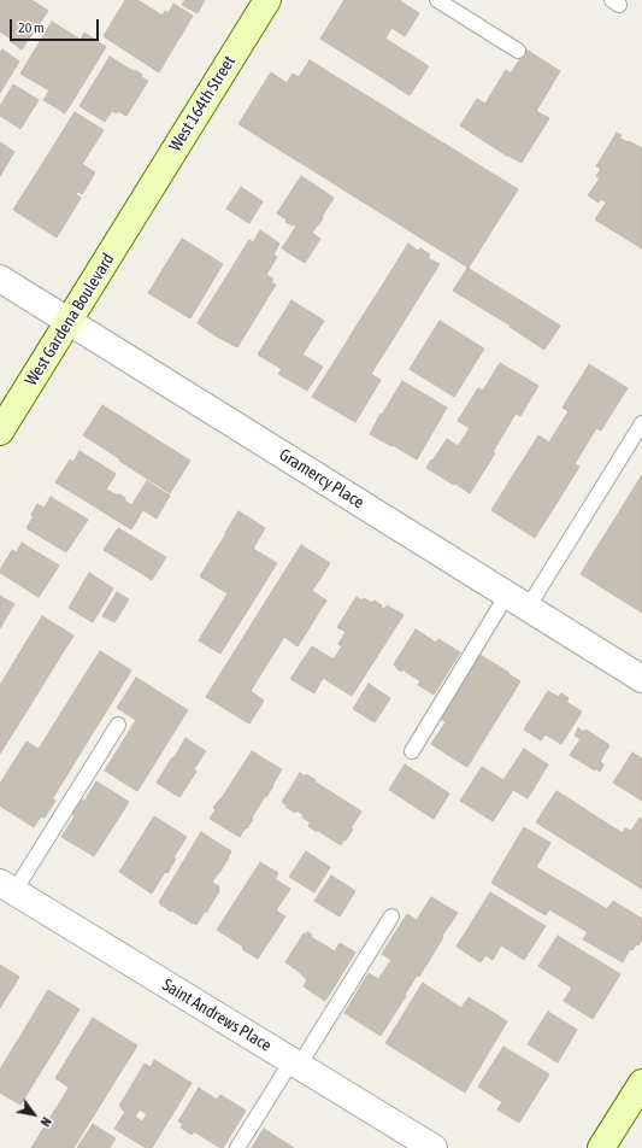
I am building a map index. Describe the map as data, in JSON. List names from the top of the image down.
{
  "streets": {
    "main road": ["West 164th Street", "West Gardena Boulevard"],
    "street": ["Gramercy Place", "Saint Andrews Place"]
  },
  "crossings": [
    ["West 164th Street", "West Gardena Boulevard"],
    ["West Gardena Boulevard", "Gramercy Place"]
  ],
  "scale_bar": "20 m",
  "north": "bottom right"
}
